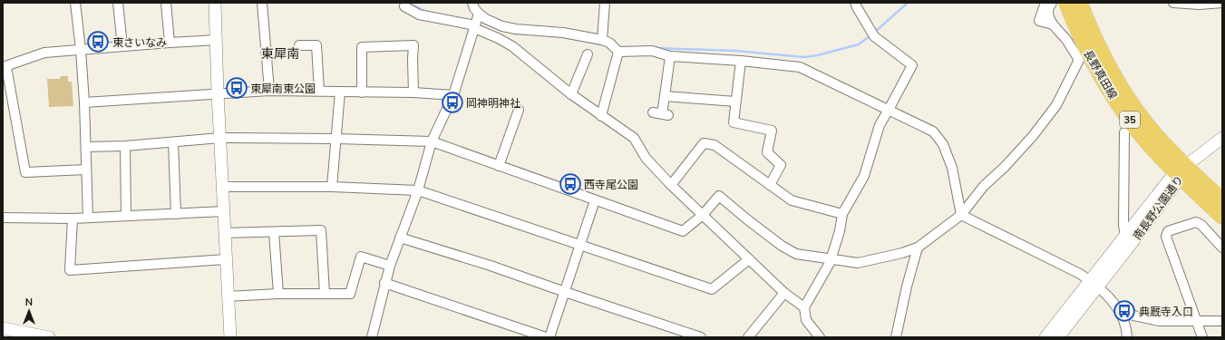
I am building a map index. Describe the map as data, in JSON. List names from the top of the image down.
{
  "streets": {
    "main road": ["長野真田線", "35"],
    "street": ["南長野公園通り"]
  },
  "crossings": [
    ["長野真田線", "南長野公園通り"]
  ],
  "districts": ["東犀南"],
  "places": {
    "bus stop": [
      "東さいなみ",
      "東犀南東公園",
      "岡神明神社",
      "西寺尾公園",
      "典厩寺入口"
    ]
  },
  "north": "top"
}
